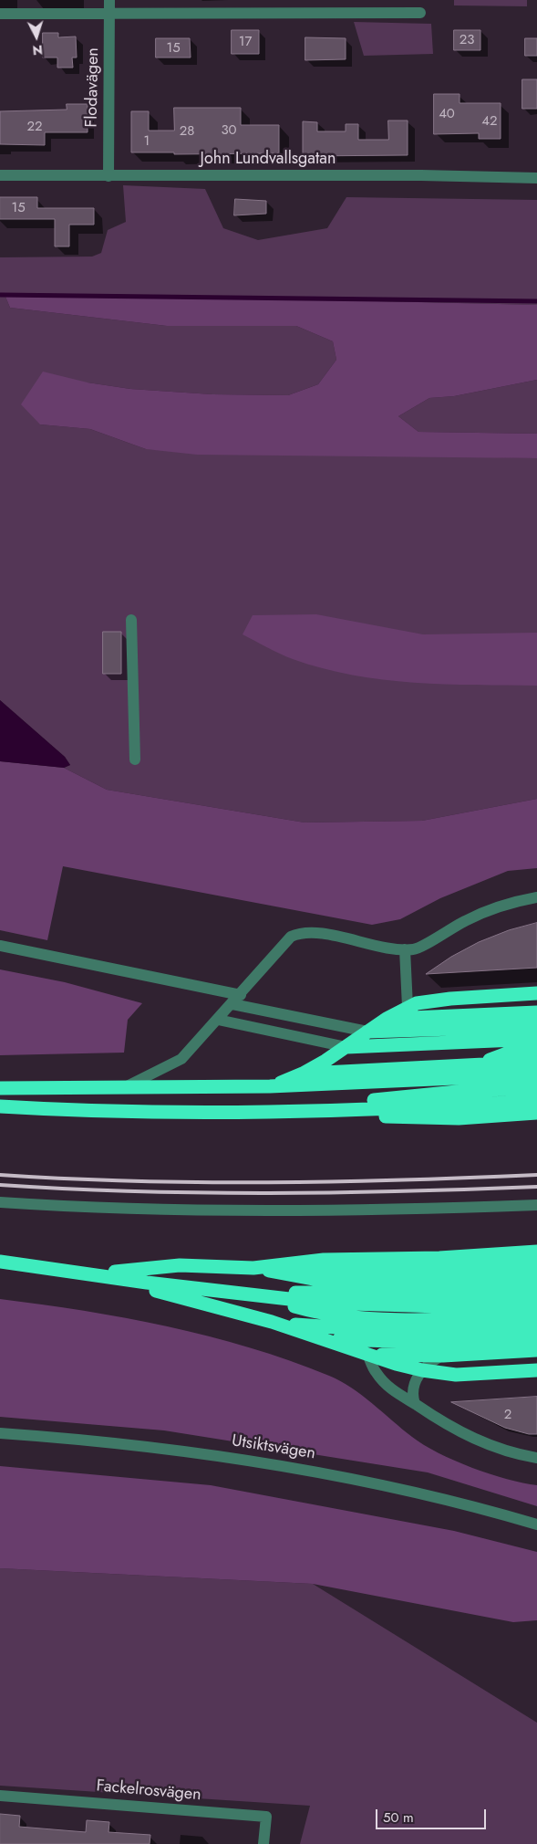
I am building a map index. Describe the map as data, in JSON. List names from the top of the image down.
{
  "streets": {
    "street": [
      "Flodavägen",
      "John Lundvallsgatan",
      "Utsiktsvägen",
      "Fackelrosvägen"
    ]
  },
  "crossings": [
    ["Flodavägen", "John Lundvallsgatan"]
  ],
  "house_numbers": [
    "23",
    "17",
    "15",
    "40",
    "42",
    "22",
    "30",
    "28",
    "1",
    "15",
    "2"
  ],
  "scale_bar": "50 m",
  "north": "bottom"
}
